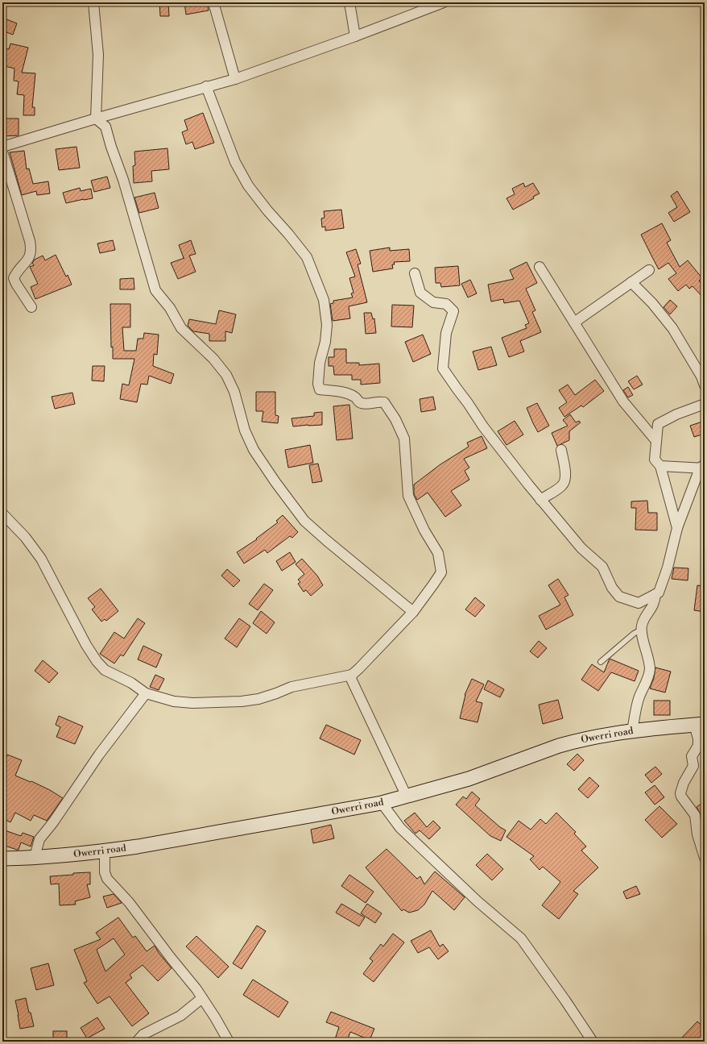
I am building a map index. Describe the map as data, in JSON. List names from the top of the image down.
{
  "streets": {
    "main road": ["Owerri road"]
  }
}
